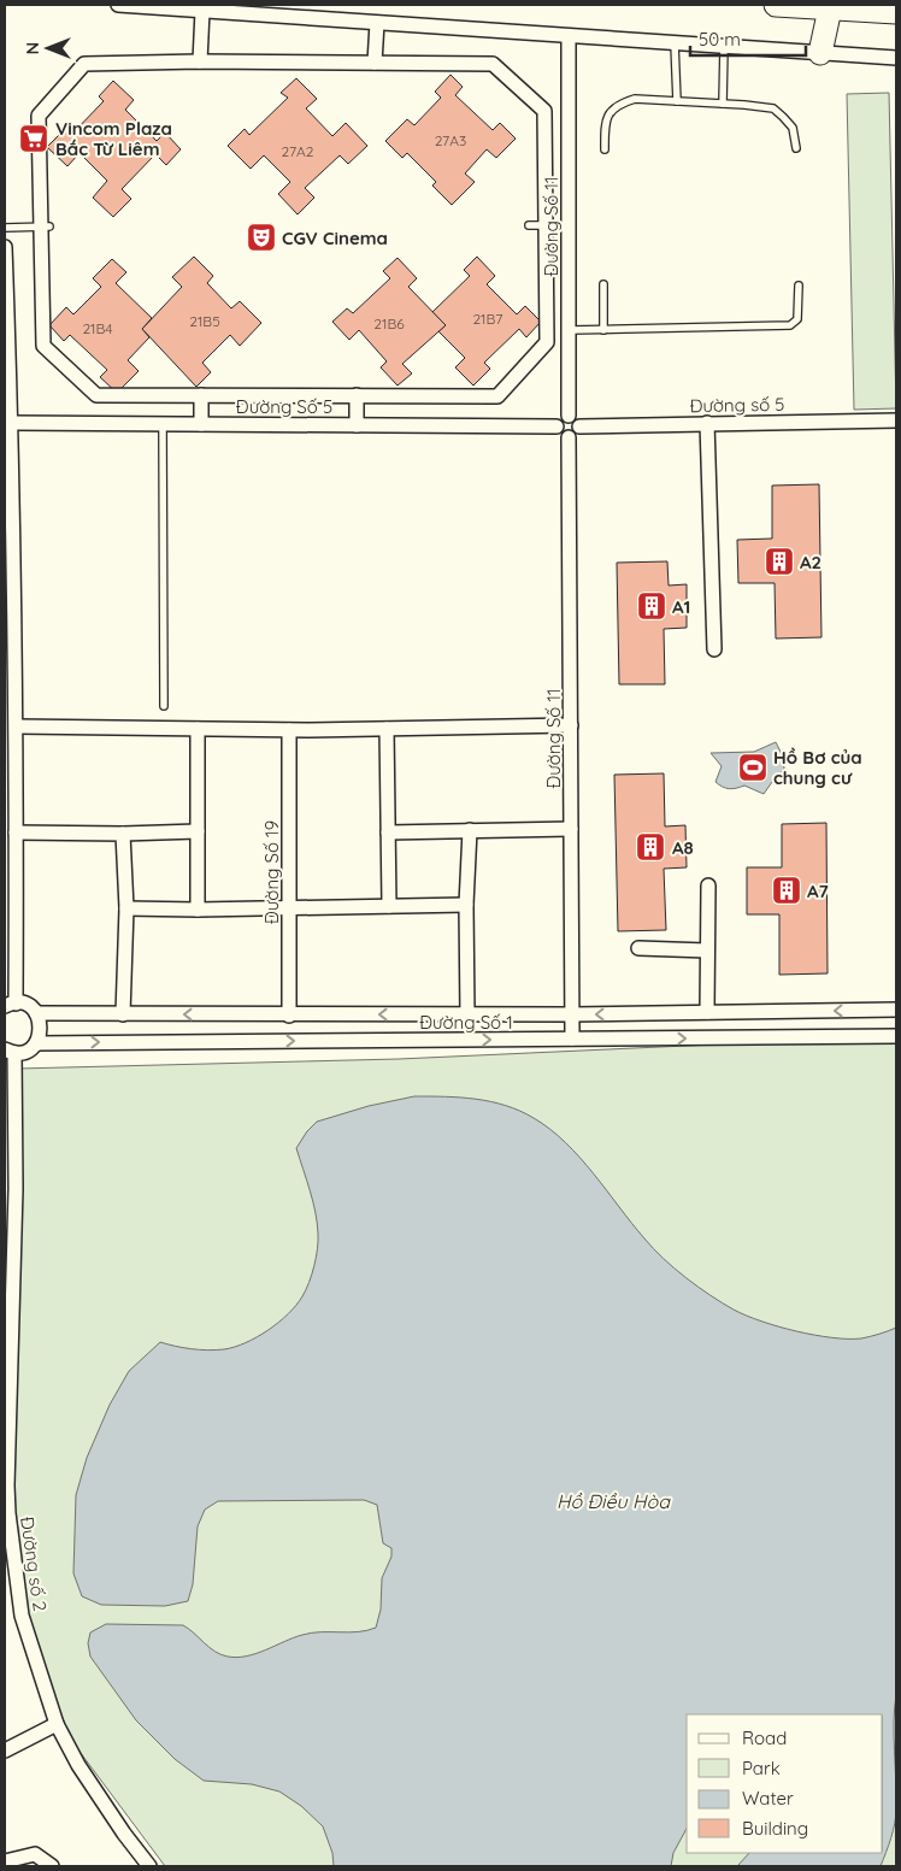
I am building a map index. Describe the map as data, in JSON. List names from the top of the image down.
{
  "streets": {
    "street": [
      "Đường Số 11",
      "Đường số 5",
      "Đường Số 5",
      "Đường Số 19",
      "Đường Số 1",
      "Đường số 2"
    ]
  },
  "crossings": [
    ["Đường Số 11", "Đường số 5"],
    ["Đường Số 11", "Đường Số 5"],
    ["Đường Số 11", "Đường Số 1"],
    ["Đường số 5", "Đường Số 5"],
    ["Đường Số 19", "Đường Số 1"]
  ],
  "water": ["Hồ Điều Hòa"],
  "places": {
    "supermarket": ["Vincom Plaza Bắc Từ Liêm"],
    "theatre": ["CGV Cinema"],
    "building": [
      "A2",
      "A1",
      "A8",
      "A7"
    ],
    "sports": ["Hồ Bơ của chung cư"]
  },
  "house_numbers": [
    "27A3",
    "27A2",
    "21B7",
    "21B5",
    "21B6",
    "21B4"
  ],
  "legend": [
    "Road",
    "Park",
    "Water",
    "Building"
  ],
  "scale_bar": "50 m",
  "north": "left"
}
